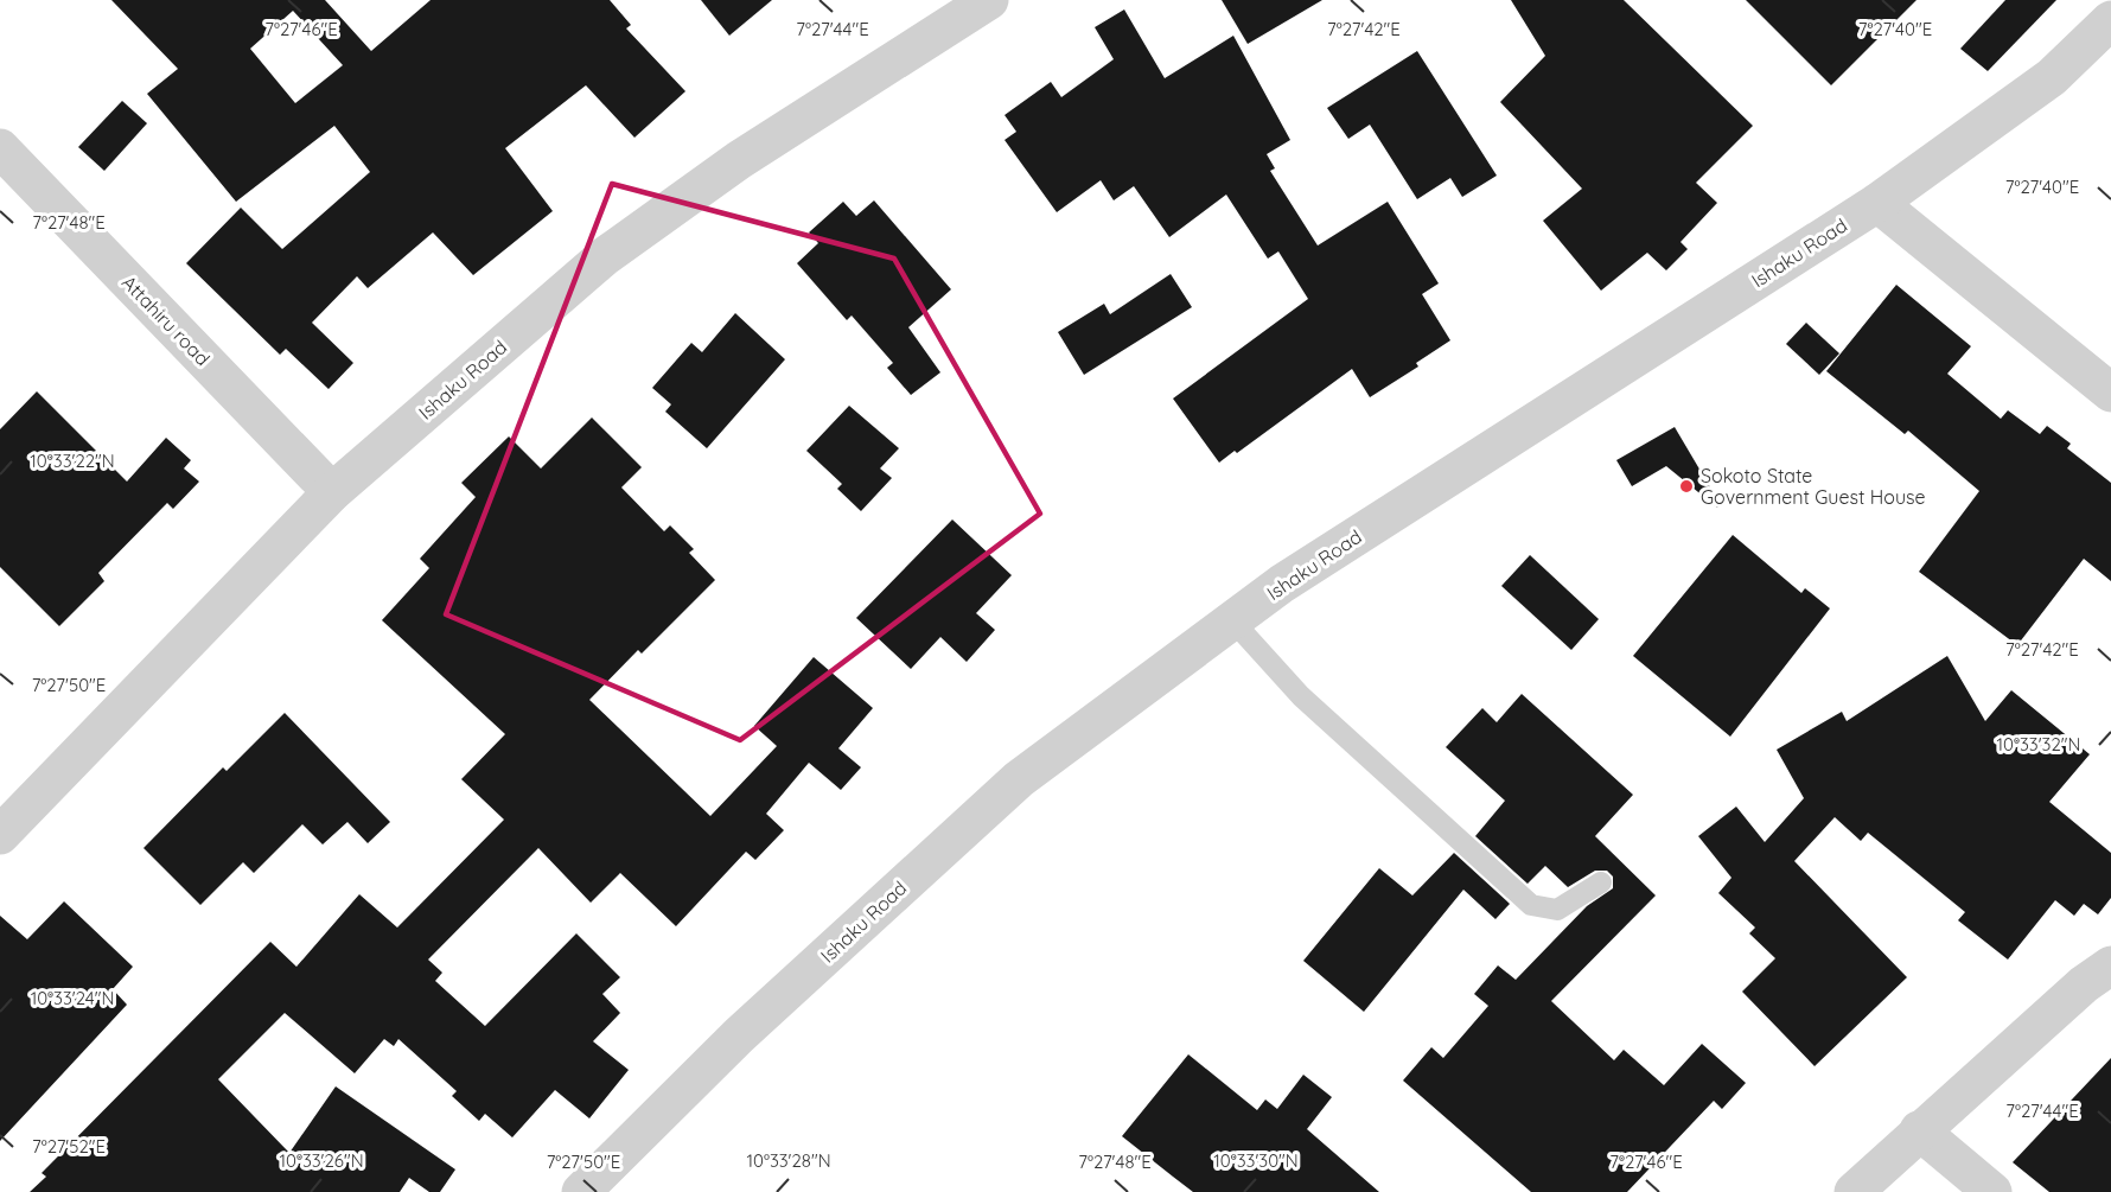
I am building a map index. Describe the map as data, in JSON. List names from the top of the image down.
{
  "streets": {
    "street": ["Ishaku Road", "Attahiru road"]
  },
  "crossings": [
    ["Ishaku Road", "Attahiru road"]
  ],
  "places": ["Sokoto State Government Guest House"],
  "coordinates": [
    "7°27'46\"E",
    "7°27'44\"E",
    "7°27'42\"E",
    "7°27'40\"E",
    "7°27'48\"E",
    "10°33'22\"N",
    "7°27'50\"E",
    "10°33'32\"N",
    "10°33'24\"N",
    "7°27'52\"E",
    "10°33'26\"N",
    "10°33'28\"N",
    "10°33'30\"N"
  ]
}
